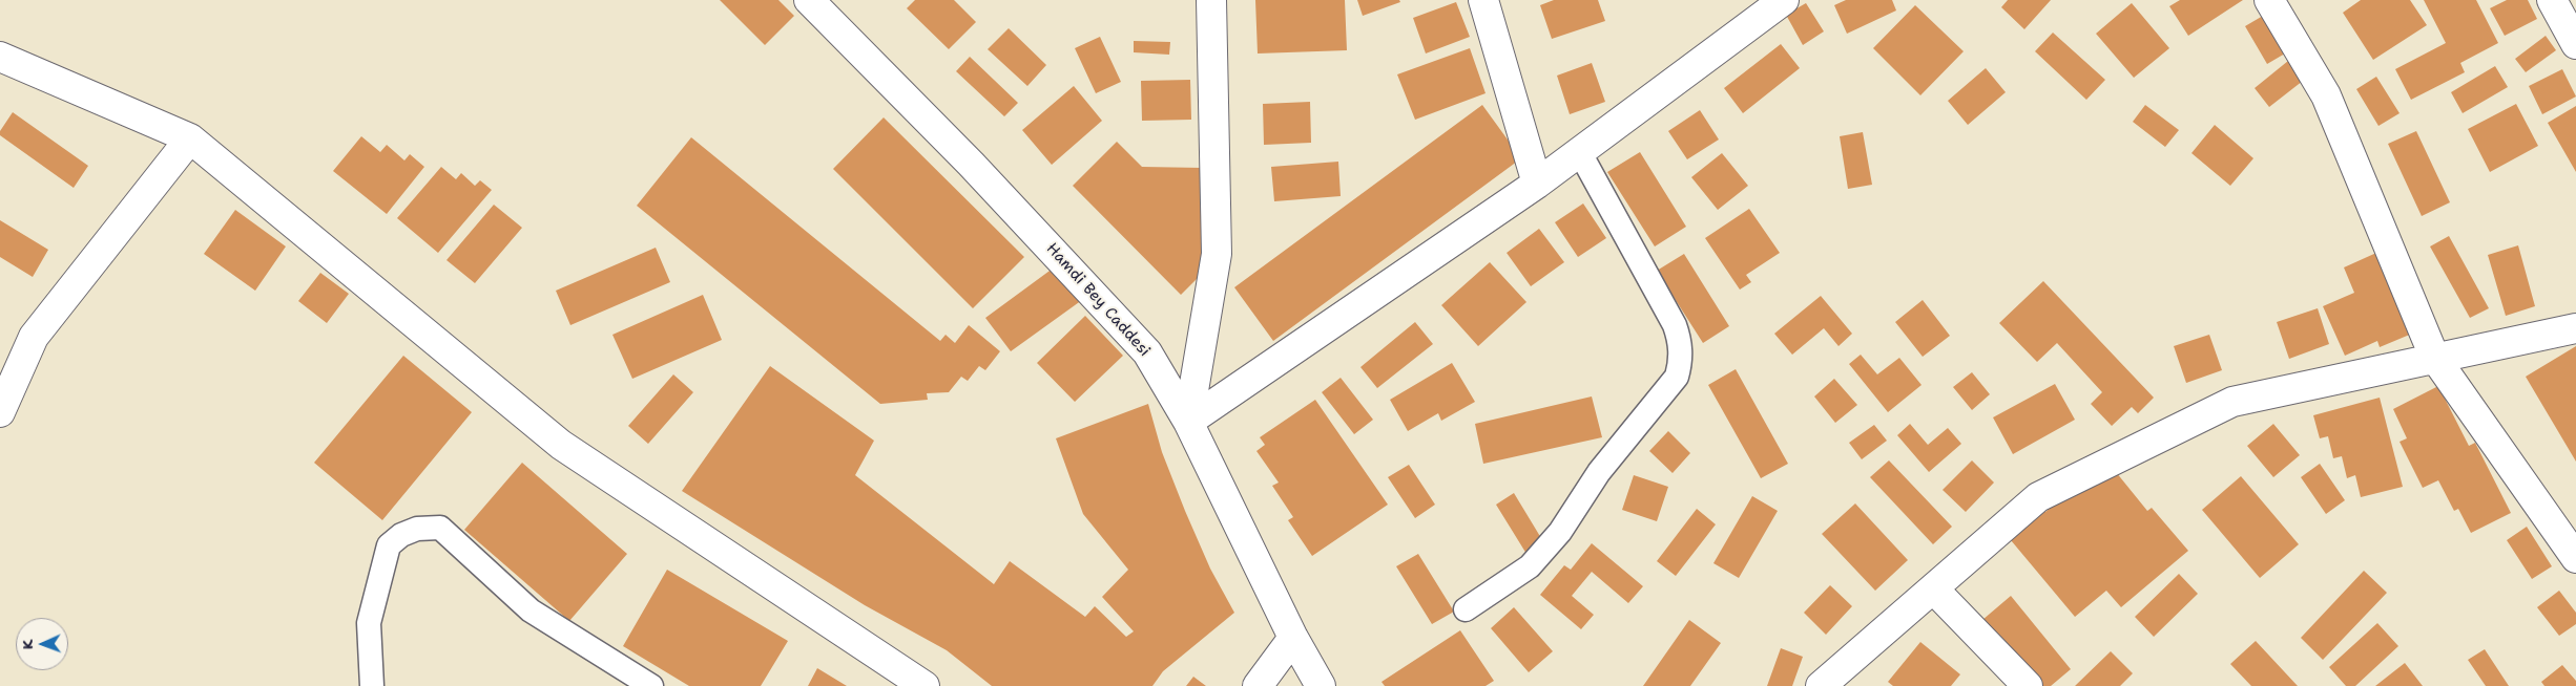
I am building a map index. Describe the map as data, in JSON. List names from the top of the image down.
{
  "streets": {
    "street": ["Hamdi Bey Caddesi"]
  },
  "north": "left"
}
